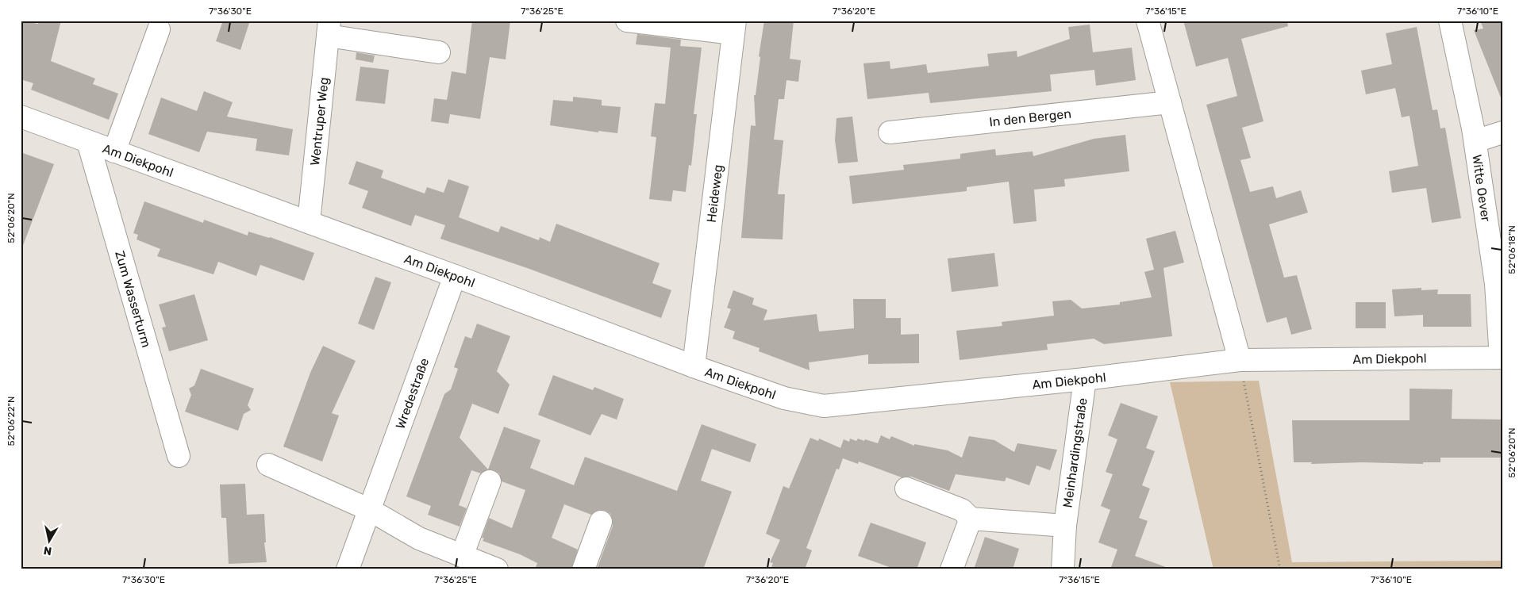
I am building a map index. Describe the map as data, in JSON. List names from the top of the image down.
{
  "streets": {
    "street": [
      "In den Bergen",
      "Wentruper Weg",
      "Am Diekpohl",
      "Witte Oever",
      "Heideweg",
      "Zum Wasserturm",
      "Wredestraße",
      "Meinhardingstraße"
    ]
  },
  "crossings": [
    ["Wentruper Weg", "Am Diekpohl"],
    ["Am Diekpohl", "Witte Oever"],
    ["Am Diekpohl", "Heideweg"],
    ["Am Diekpohl", "Zum Wasserturm"],
    ["Am Diekpohl", "Wredestraße"],
    ["Am Diekpohl", "Meinhardingstraße"]
  ],
  "north": "bottom",
  "coordinates": [
    "7°36'30\"E",
    "7°36'25\"E",
    "7°36'20\"E",
    "7°36'15\"E",
    "7°36'10\"E",
    "52°06'20\"N",
    "52°06'18\"N",
    "52°06'22\"N"
  ]
}
